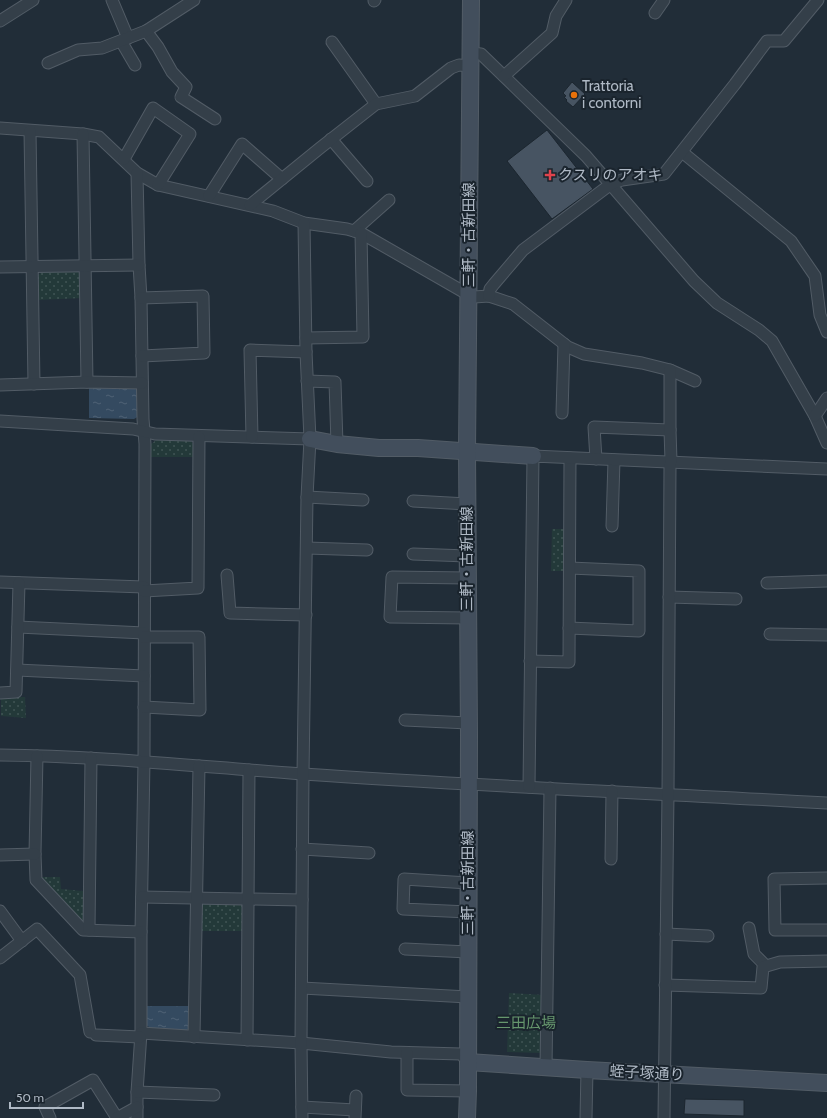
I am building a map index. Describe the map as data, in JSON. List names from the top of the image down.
{
  "streets": {
    "street": ["三軒・古新田線", "蛭子塚通り"]
  },
  "crossings": [
    ["三軒・古新田線", "蛭子塚通り"]
  ],
  "parks": ["三田広場"],
  "places": {
    "other": ["Trattoria i contorni"],
    "health": ["クスリのアオキ"]
  },
  "scale_bar": "50 m"
}
